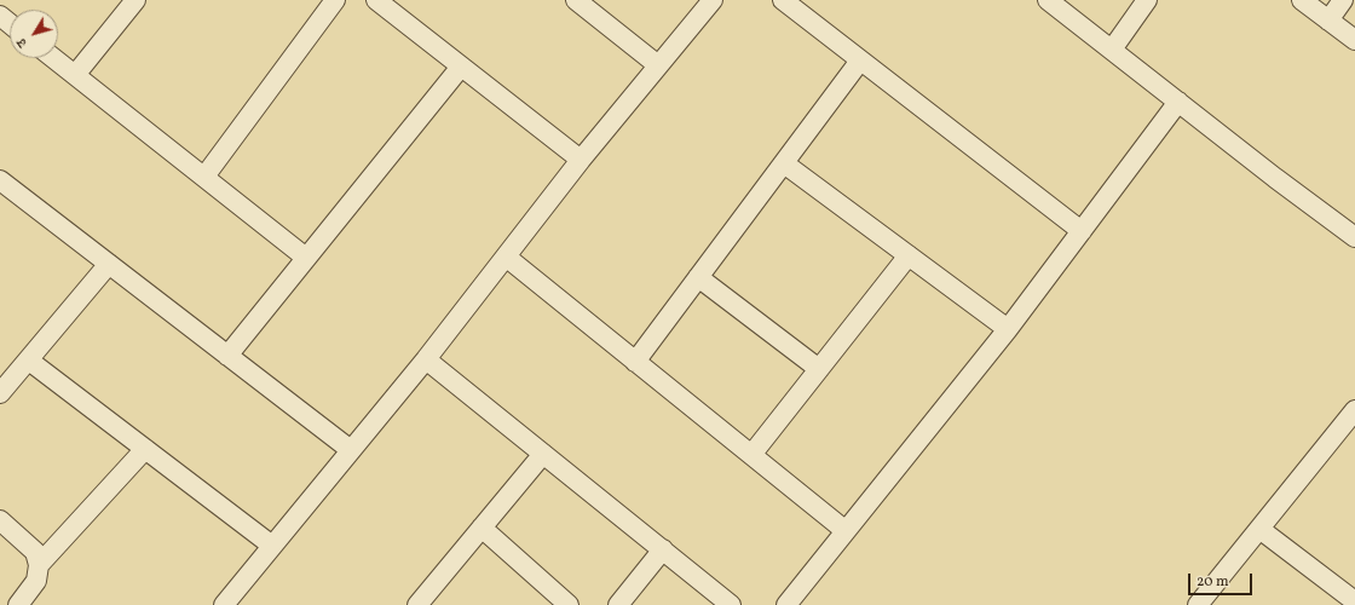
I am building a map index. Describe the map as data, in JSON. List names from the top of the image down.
{
  "scale_bar": "20 m",
  "north": "bottom left"
}
